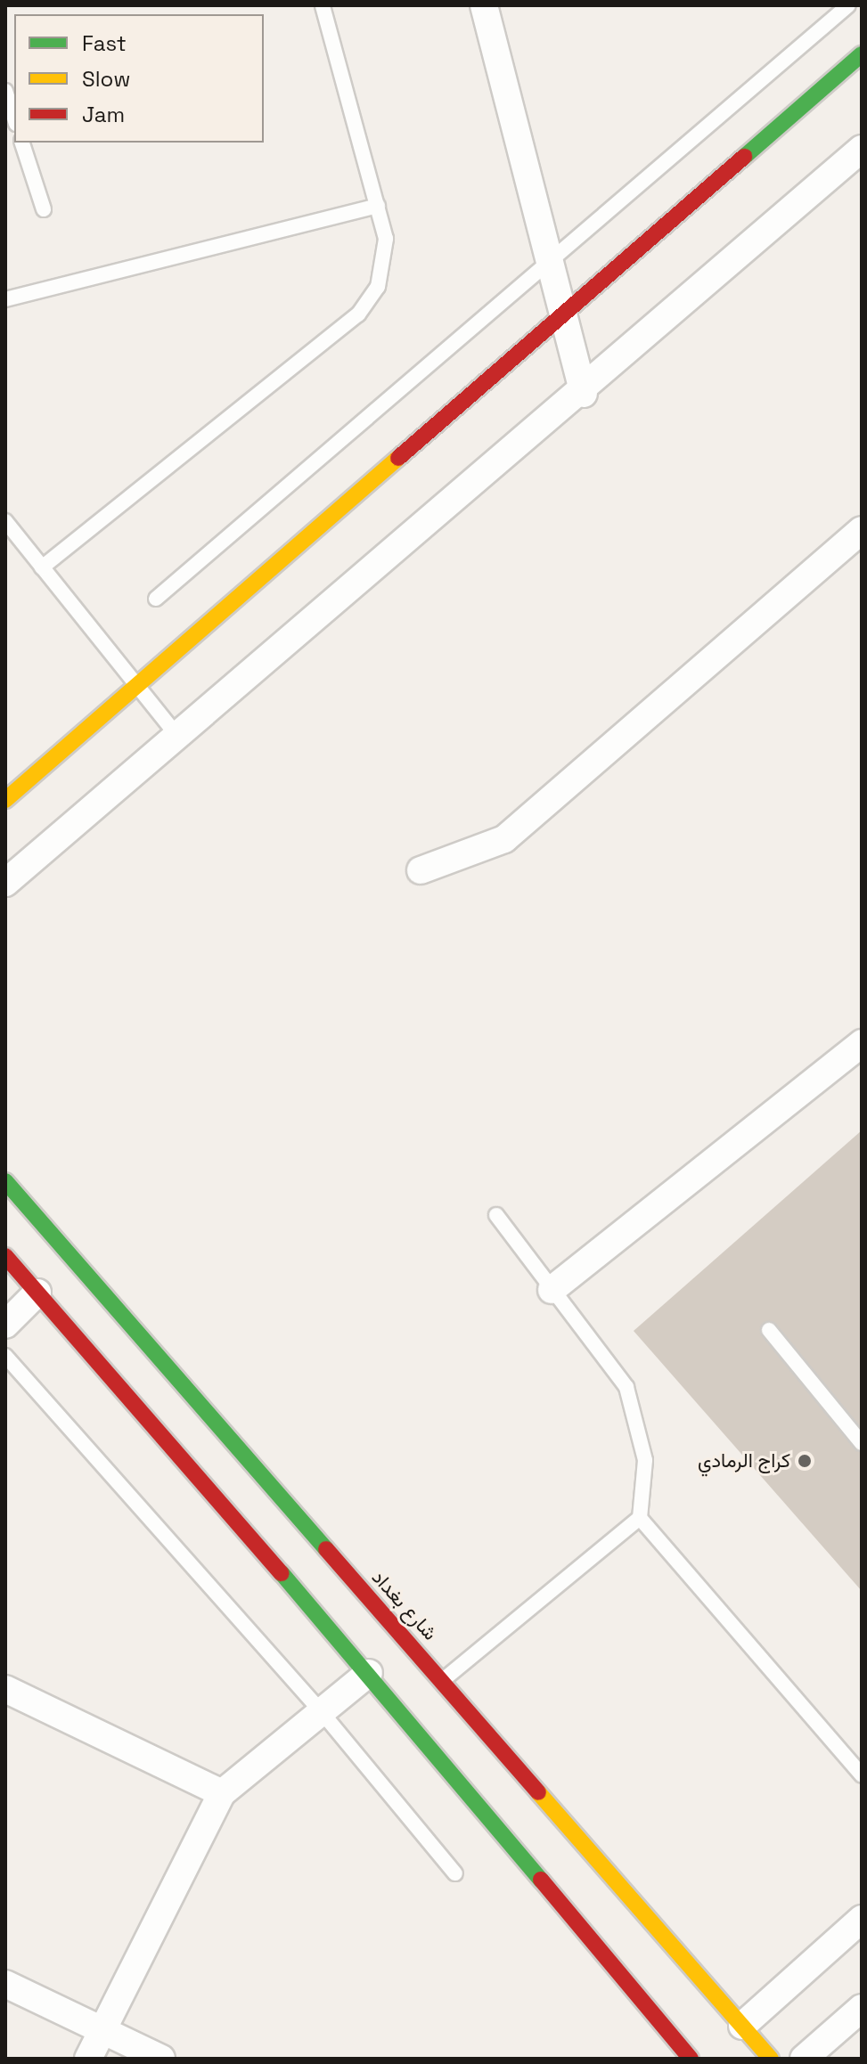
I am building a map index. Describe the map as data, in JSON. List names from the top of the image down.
{
  "streets": {
    "main road": ["شارع بغداد"]
  },
  "places": ["كراج الرمادي"],
  "legend": ["Fast", "Slow", "Jam"]
}
